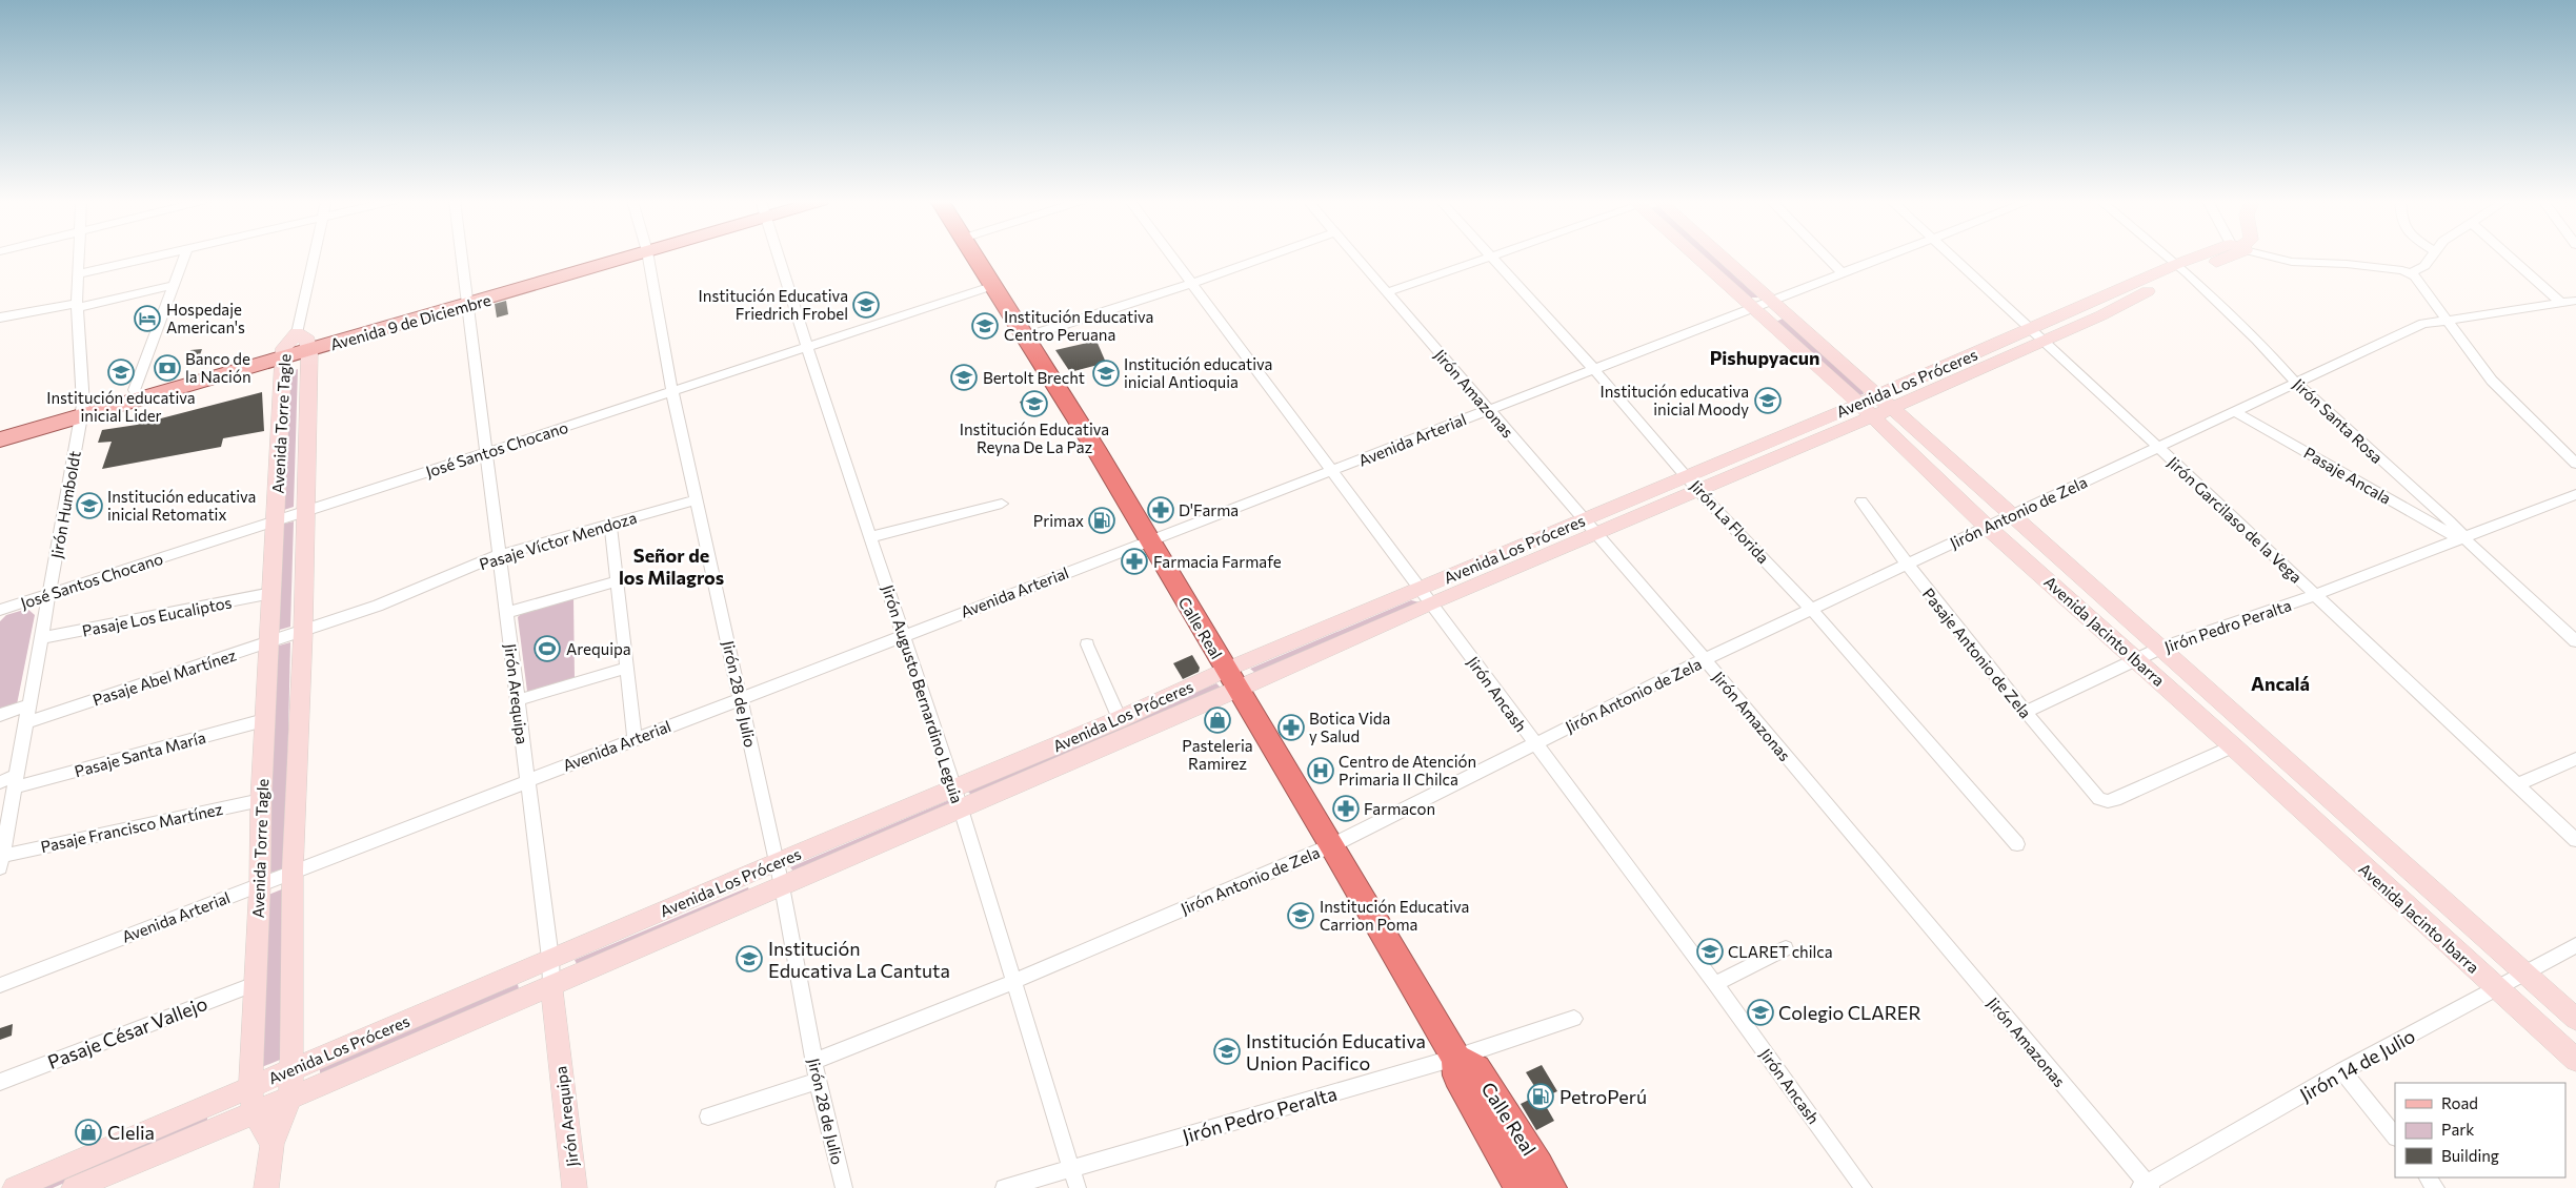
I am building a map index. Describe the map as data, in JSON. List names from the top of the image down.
{
  "streets": {
    "highway": ["Calle Real"],
    "main road": ["Avenida 9 de Diciembre"],
    "street": [
      "Avenida Los Próceres",
      "Jirón Amazonas",
      "Jirón Santa Rosa",
      "Avenida Torre Tagle",
      "Avenida Arterial",
      "José Santos Chocano",
      "Pasaje Ancala",
      "Jirón Humboldt",
      "Jirón Antonio de Zela",
      "Jirón Garcilaso de la Vega",
      "Jirón La Florida",
      "Pasaje Víctor Mendoza",
      "Pasaje Los Eucaliptos",
      "Jirón Pedro Peralta",
      "Avenida Jacinto Ibarra",
      "Pasaje Antonio de Zela",
      "Pasaje Abel Martínez",
      "Jirón Arequipa",
      "Jirón 28 de Julio",
      "Jirón Augusto Bernardino Leguia",
      "Jirón Ancash",
      "Pasaje Santa María",
      "Pasaje Francisco Martínez",
      "Pasaje César Vallejo",
      "Jirón 14 de Julio"
    ]
  },
  "crossings": [
    ["Avenida 9 de Diciembre", "Avenida Torre Tagle"],
    ["Avenida 9 de Diciembre", "Jirón Humboldt"],
    ["Avenida 9 de Diciembre", "Jirón Arequipa"],
    ["Avenida Los Próceres", "Jirón Amazonas"],
    ["Avenida Los Próceres", "Jirón Santa Rosa"],
    ["Avenida Los Próceres", "Avenida Torre Tagle"],
    ["Avenida Los Próceres", "Jirón Garcilaso de la Vega"],
    ["Avenida Los Próceres", "Jirón La Florida"],
    ["Avenida Los Próceres", "Calle Real"],
    ["Avenida Los Próceres", "Avenida Jacinto Ibarra"],
    ["Avenida Los Próceres", "Jirón Arequipa"],
    ["Avenida Los Próceres", "Jirón 28 de Julio"],
    ["Avenida Los Próceres", "Jirón Augusto Bernardino Leguia"],
    ["Avenida Los Próceres", "Jirón Ancash"],
    ["Jirón Amazonas", "Avenida Arterial"],
    ["Jirón Amazonas", "Jirón Antonio de Zela"],
    ["Jirón Amazonas", "Jirón 14 de Julio"],
    ["Jirón Santa Rosa", "Pasaje Ancala"],
    ["Jirón Santa Rosa", "Jirón Antonio de Zela"],
    ["Jirón Santa Rosa", "Jirón Pedro Peralta"],
    ["Avenida Torre Tagle", "Avenida Arterial"],
    ["Avenida Torre Tagle", "José Santos Chocano"],
    ["Avenida Torre Tagle", "Pasaje Víctor Mendoza"],
    ["Avenida Torre Tagle", "Pasaje Los Eucaliptos"],
    ["Avenida Torre Tagle", "Pasaje Abel Martínez"],
    ["Avenida Torre Tagle", "Pasaje Santa María"],
    ["Avenida Torre Tagle", "Pasaje Francisco Martínez"],
    ["Avenida Torre Tagle", "Pasaje César Vallejo"],
    ["Avenida Arterial", "Jirón La Florida"],
    ["Avenida Arterial", "Calle Real"],
    ["Avenida Arterial", "Avenida Jacinto Ibarra"],
    ["Avenida Arterial", "Jirón Arequipa"],
    ["Avenida Arterial", "Jirón 28 de Julio"],
    ["Avenida Arterial", "Jirón Augusto Bernardino Leguia"],
    ["Avenida Arterial", "Jirón Ancash"],
    ["José Santos Chocano", "Jirón Humboldt"],
    ["José Santos Chocano", "Calle Real"],
    ["José Santos Chocano", "Jirón Arequipa"],
    ["José Santos Chocano", "Jirón 28 de Julio"],
    ["José Santos Chocano", "Jirón Augusto Bernardino Leguia"],
    ["Pasaje Ancala", "Jirón Antonio de Zela"],
    ["Pasaje Ancala", "Jirón Pedro Peralta"],
    ["Jirón Humboldt", "Pasaje Los Eucaliptos"],
    ["Jirón Humboldt", "Pasaje Abel Martínez"],
    ["Jirón Humboldt", "Pasaje Santa María"],
    ["Jirón Humboldt", "Pasaje Francisco Martínez"],
    ["Jirón Antonio de Zela", "Jirón Garcilaso de la Vega"],
    ["Jirón Antonio de Zela", "Jirón La Florida"],
    ["Jirón Antonio de Zela", "Calle Real"],
    ["Jirón Antonio de Zela", "Avenida Jacinto Ibarra"],
    ["Jirón Antonio de Zela", "Pasaje Antonio de Zela"],
    ["Jirón Antonio de Zela", "Jirón 28 de Julio"],
    ["Jirón Antonio de Zela", "Jirón Augusto Bernardino Leguia"],
    ["Jirón Antonio de Zela", "Jirón Ancash"],
    ["Jirón Garcilaso de la Vega", "Jirón Pedro Peralta"],
    ["Pasaje Víctor Mendoza", "Pasaje Abel Martínez"],
    ["Pasaje Víctor Mendoza", "Jirón Arequipa"],
    ["Pasaje Víctor Mendoza", "Jirón 28 de Julio"],
    ["Jirón Pedro Peralta", "Calle Real"],
    ["Jirón Pedro Peralta", "Avenida Jacinto Ibarra"],
    ["Jirón Pedro Peralta", "Pasaje Antonio de Zela"],
    ["Jirón Pedro Peralta", "Jirón Augusto Bernardino Leguia"],
    ["Avenida Jacinto Ibarra", "Pasaje Antonio de Zela"],
    ["Avenida Jacinto Ibarra", "Jirón 14 de Julio"]
  ],
  "districts": ["Pishupyacun", "Señor de los Milagros", "Ancalá"],
  "places": {
    "school or university": [
      "Institución Educativa Friedrich Frobel",
      "Institución Educativa Centro Peruana",
      "Institución educativa inicial Lider",
      "Institución educativa inicial Antioquia",
      "Bertolt Brecht",
      "Institución educativa inicial Moody",
      "Institución Educativa Reyna De La Paz",
      "Institución educativa inicial Retomatix",
      "Institución Educativa Carrion Poma",
      "CLARET chilca",
      "Institución Educativa La Cantuta",
      "Colegio CLARER",
      "Institución Educativa Union Pacifico"
    ],
    "hotel": ["Hospedaje American's"],
    "bank": ["Banco de la Nación"],
    "pharmacy": [
      "D'Farma",
      "Farmacia Farmafe",
      "Botica Vida y Salud",
      "Farmacon"
    ],
    "fuel station": ["Primax", "PetroPerú"],
    "sports": ["Arequipa"],
    "shop": ["Pasteleria Ramirez", "Clelia"],
    "hospital": ["Centro de Atención Primaria II Chilca"]
  },
  "legend": ["Road", "Park", "Building"]
}
